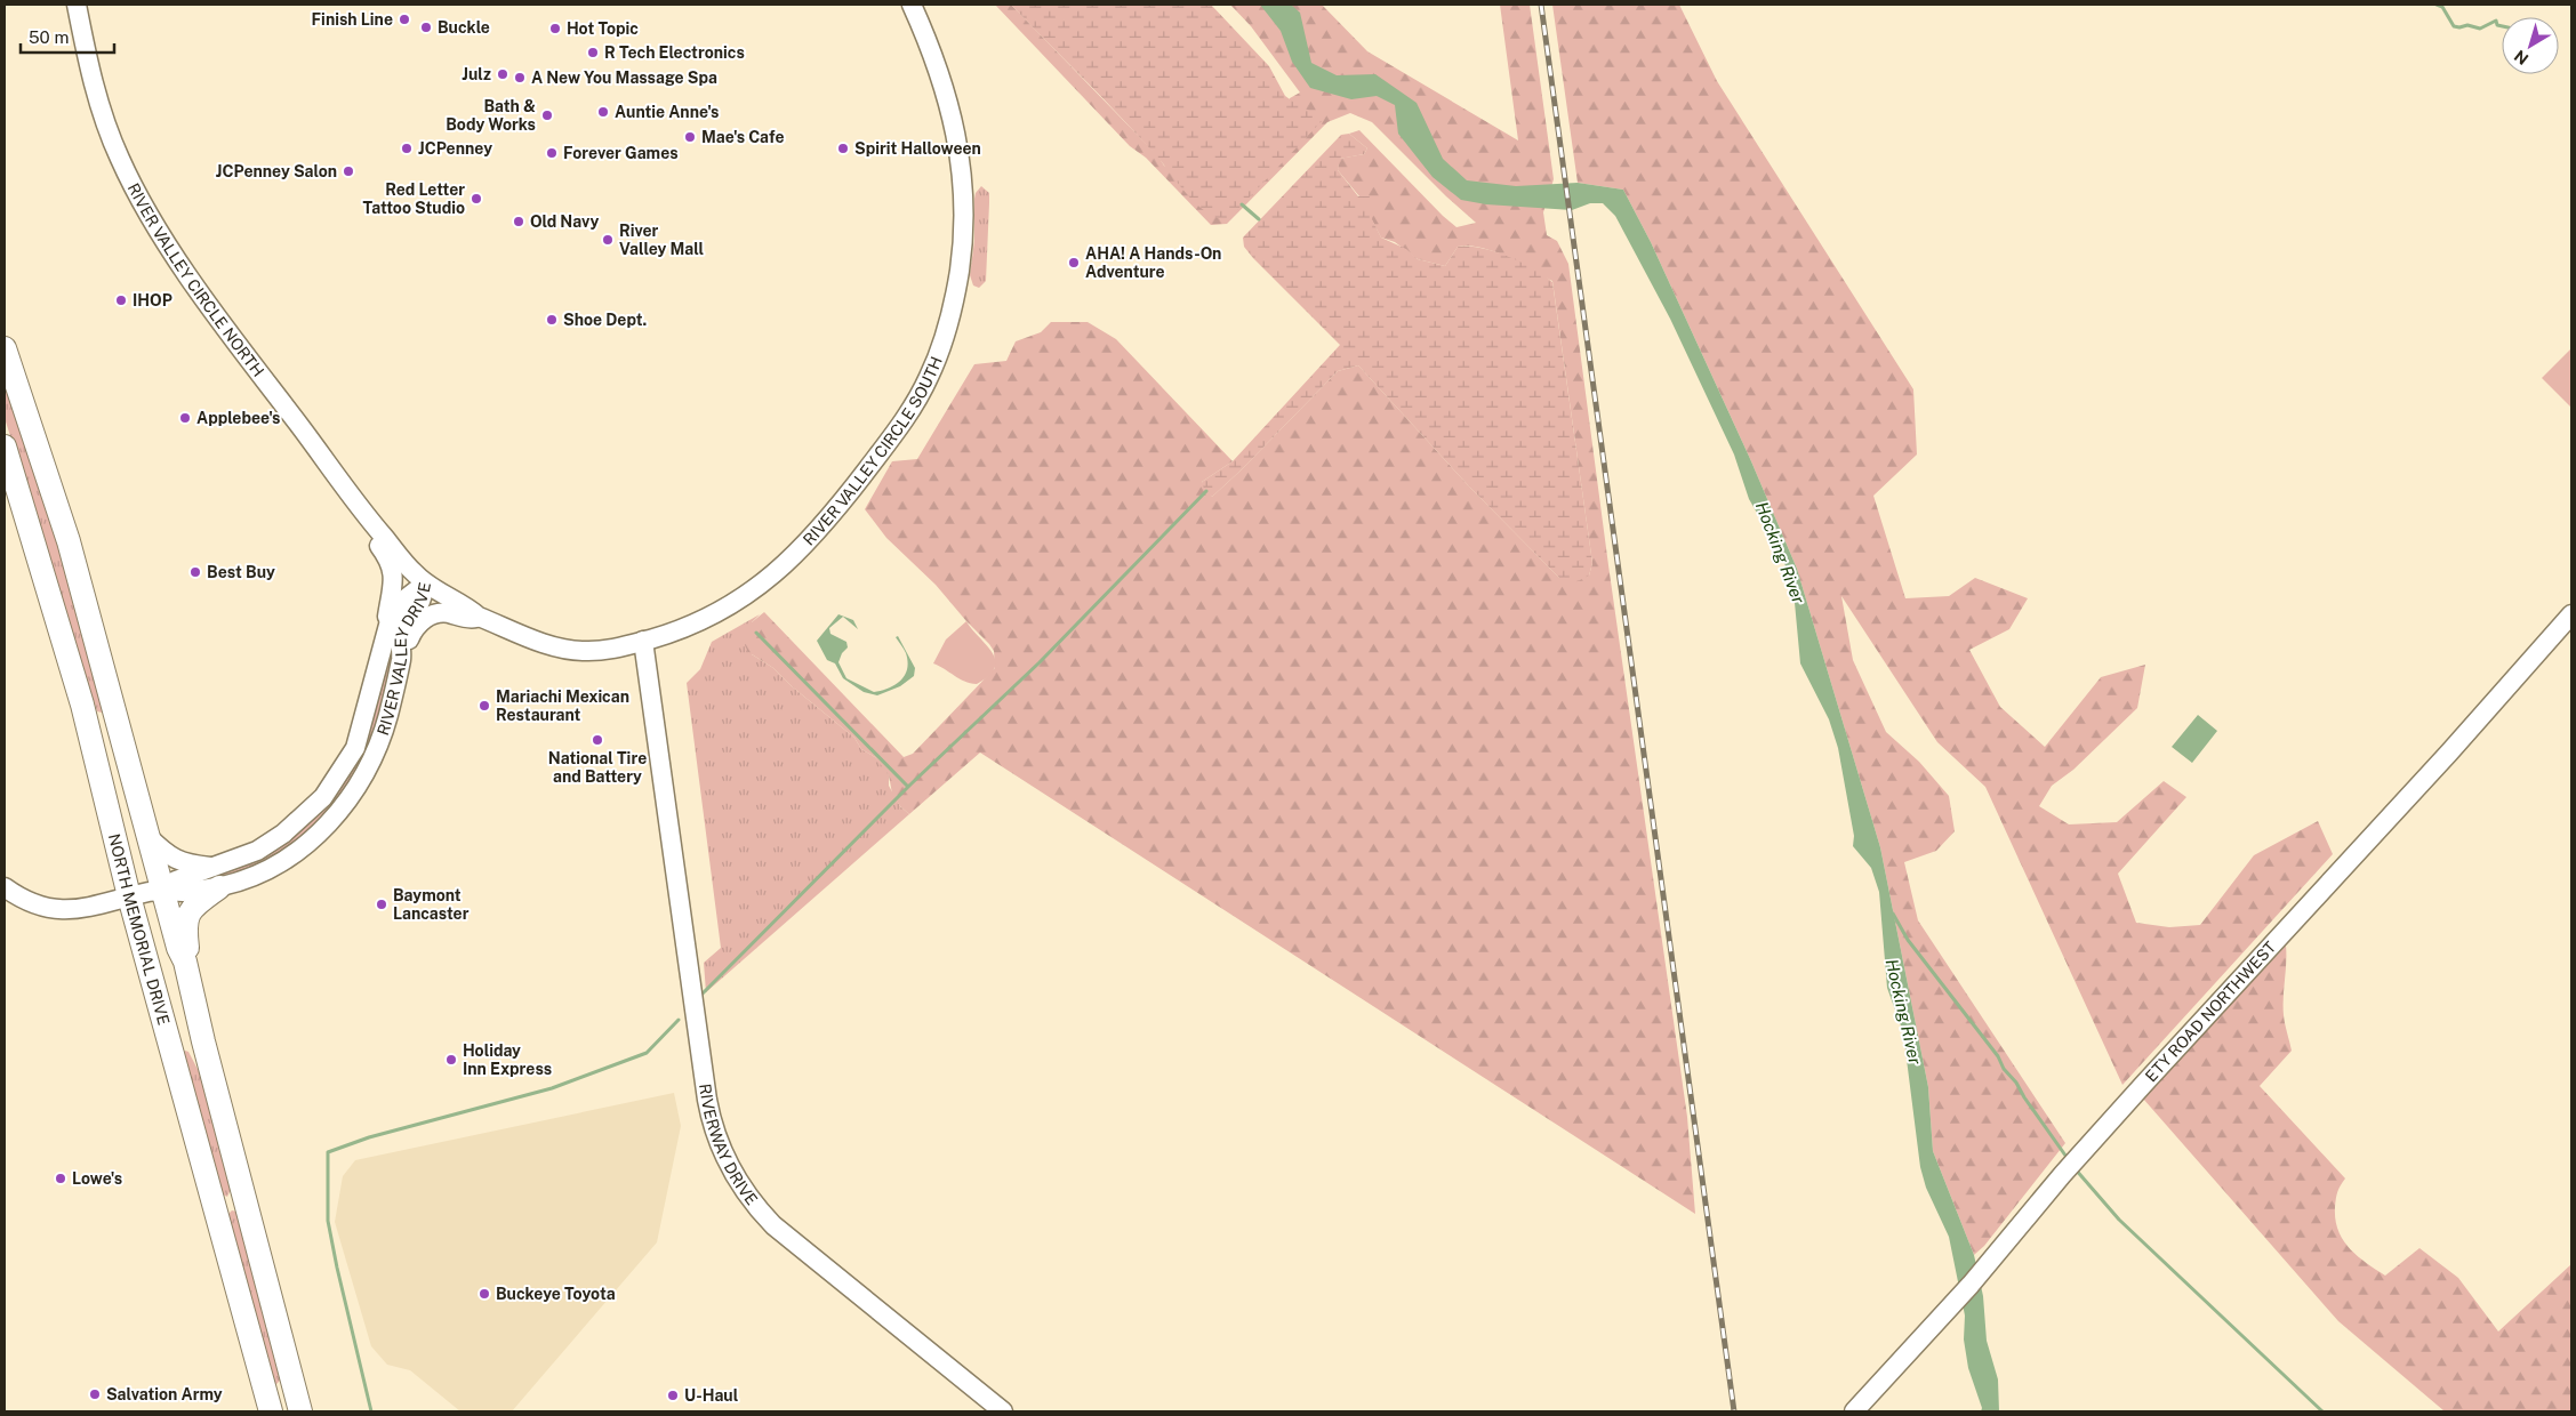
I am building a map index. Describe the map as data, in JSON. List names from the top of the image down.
{
  "streets": {
    "main road": ["NORTH MEMORIAL DRIVE"],
    "street": [
      "RIVER VALLEY CIRCLE NORTH",
      "RIVER VALLEY CIRCLE SOUTH",
      "RIVER VALLEY DRIVE",
      "ETY ROAD NORTHWEST",
      "RIVERWAY DRIVE"
    ]
  },
  "crossings": [
    ["RIVER VALLEY CIRCLE NORTH", "RIVER VALLEY CIRCLE SOUTH"],
    ["RIVER VALLEY CIRCLE NORTH", "RIVER VALLEY DRIVE"],
    ["RIVER VALLEY CIRCLE SOUTH", "RIVER VALLEY DRIVE"],
    ["RIVER VALLEY CIRCLE SOUTH", "RIVERWAY DRIVE"],
    ["RIVER VALLEY DRIVE", "NORTH MEMORIAL DRIVE"]
  ],
  "water": ["Hocking River"],
  "places": [
    "Finish Line",
    "Buckle",
    "Hot Topic",
    "R Tech Electronics",
    "Julz",
    "A New You Massage Spa",
    "Auntie Anne's",
    "Bath & Body Works",
    "Mae's Cafe",
    "JCPenney",
    "Spirit Halloween",
    "Forever Games",
    "JCPenney Salon",
    "Red Letter Tattoo Studio",
    "Old Navy",
    "River Valley Mall",
    "AHA! A Hands-On Adventure",
    "IHOP",
    "Shoe Dept.",
    "Applebee's",
    "Best Buy",
    "Mariachi Mexican Restaurant",
    "National Tire and Battery",
    "Baymont Lancaster",
    "Holiday Inn Express",
    "Lowe's",
    "Buckeye Toyota",
    "Salvation Army",
    "U-Haul"
  ],
  "scale_bar": "50 m",
  "north": "bottom left"
}
